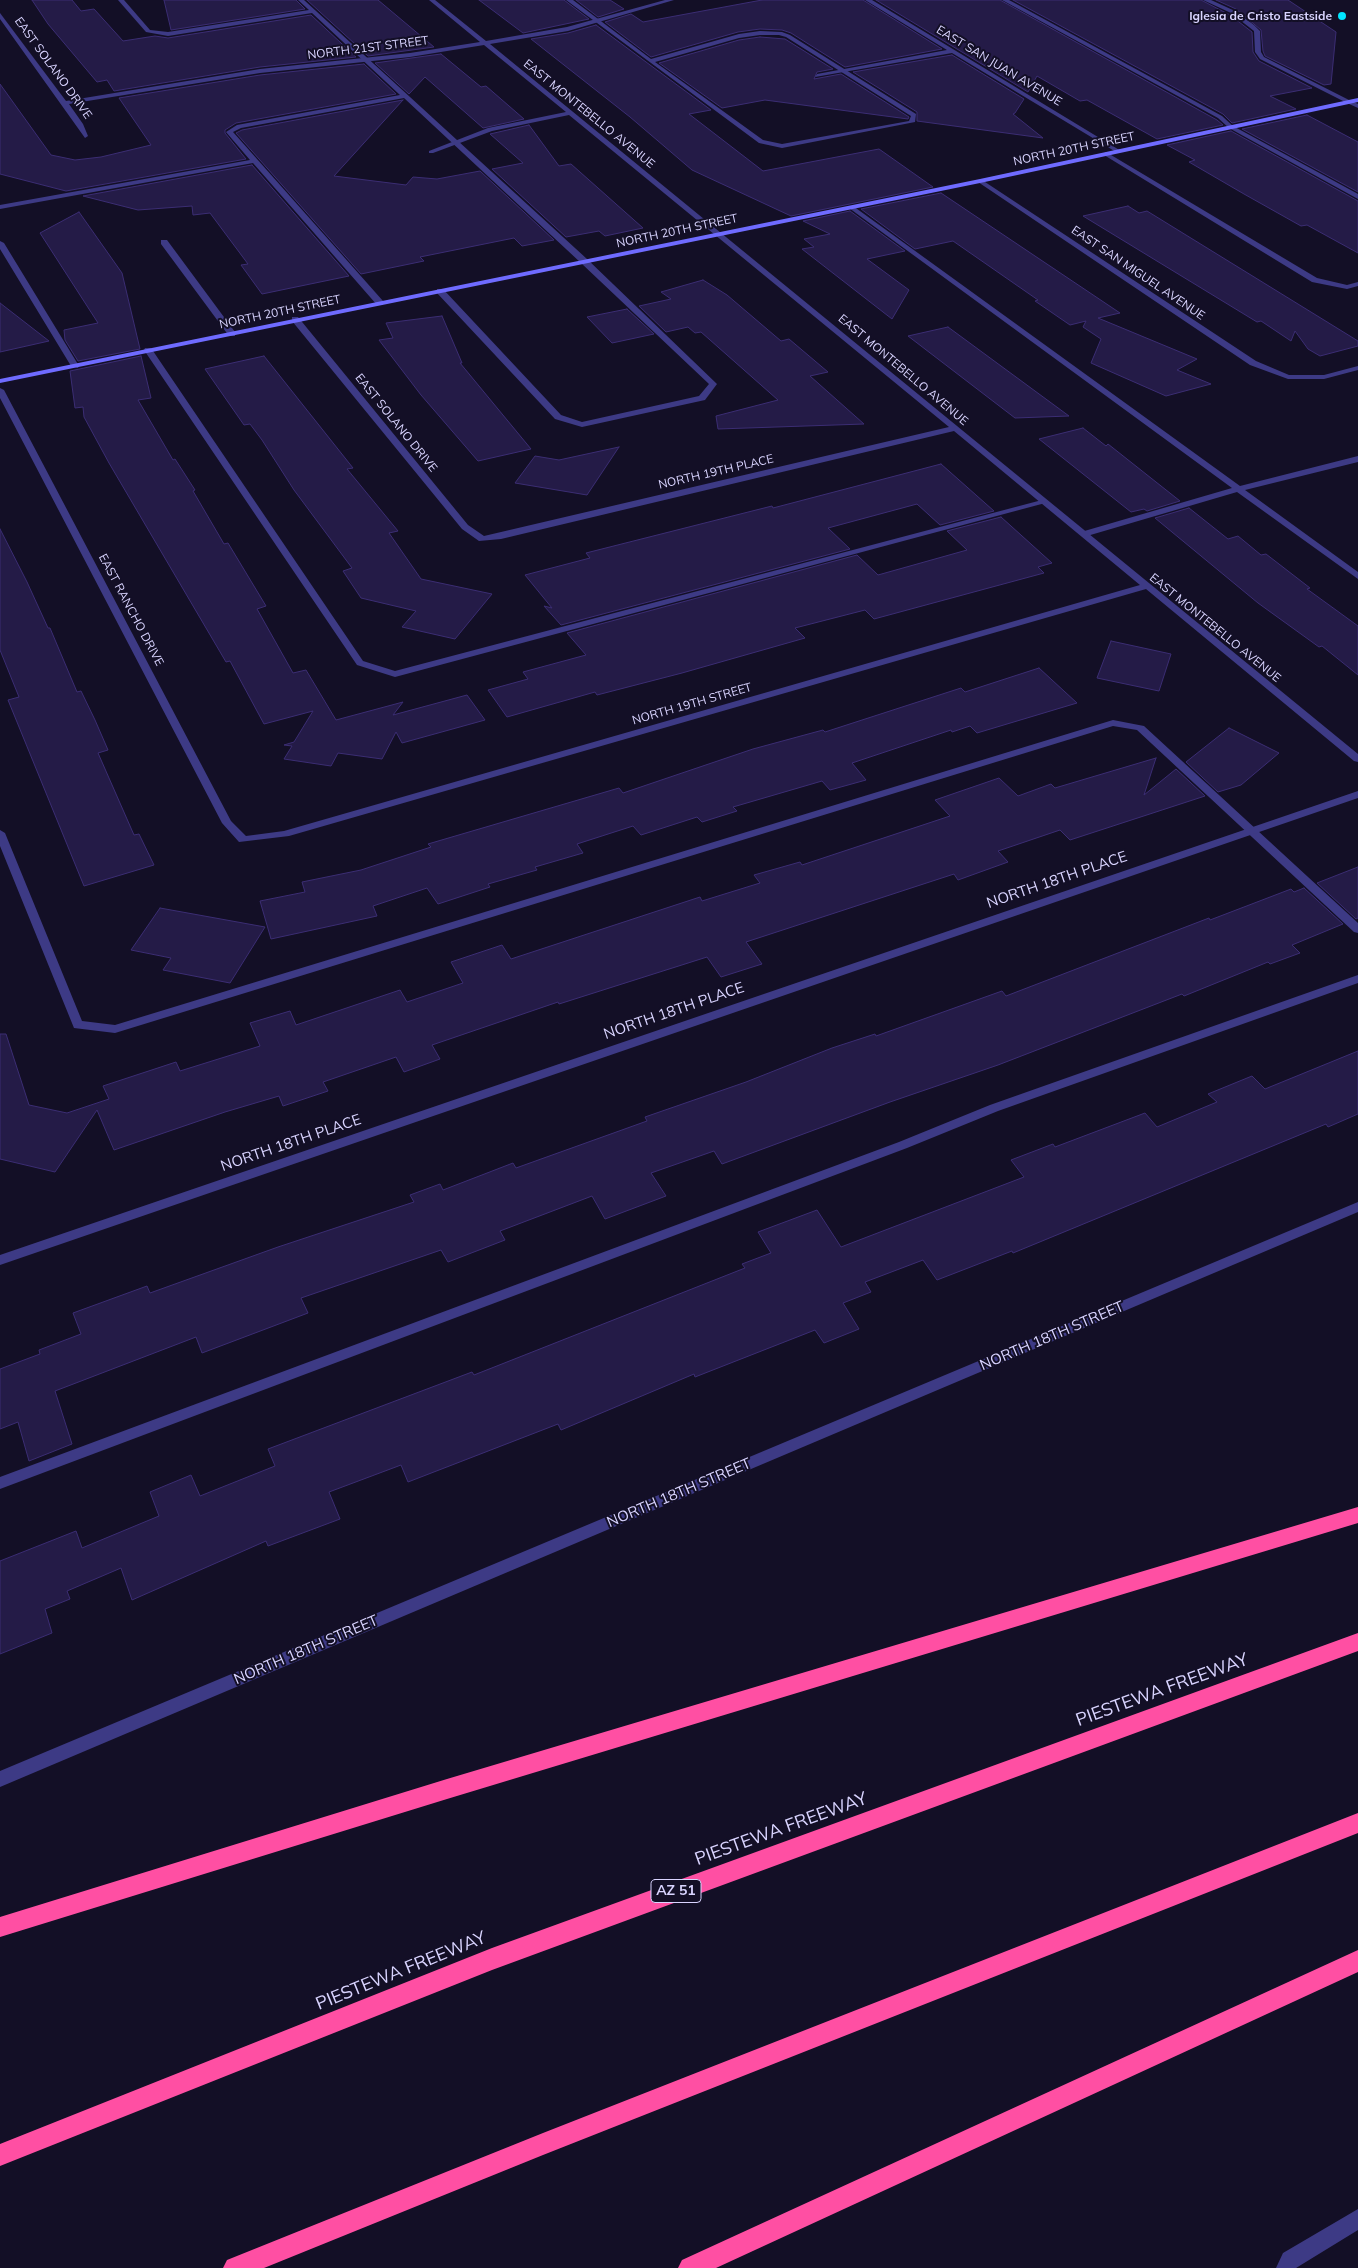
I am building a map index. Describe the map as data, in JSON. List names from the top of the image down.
{
  "streets": {
    "highway": ["PIESTEWA FREEWAY", "AZ 51"],
    "street": [
      "NORTH 21ST STREET",
      "EAST SAN JUAN AVENUE",
      "EAST SOLANO DRIVE",
      "EAST MONTEBELLO AVENUE",
      "NORTH 20TH STREET",
      "EAST SAN MIGUEL AVENUE",
      "NORTH 19TH PLACE",
      "EAST RANCHO DRIVE",
      "NORTH 19TH STREET",
      "NORTH 18TH PLACE",
      "NORTH 18TH STREET"
    ]
  },
  "crossings": [
    ["NORTH 21ST STREET", "EAST SOLANO DRIVE"],
    ["NORTH 21ST STREET", "EAST MONTEBELLO AVENUE"],
    ["EAST SAN JUAN AVENUE", "NORTH 20TH STREET"],
    ["EAST SOLANO DRIVE", "NORTH 20TH STREET"],
    ["EAST SOLANO DRIVE", "NORTH 19TH PLACE"],
    ["EAST MONTEBELLO AVENUE", "NORTH 20TH STREET"],
    ["EAST MONTEBELLO AVENUE", "NORTH 19TH PLACE"],
    ["EAST MONTEBELLO AVENUE", "NORTH 19TH STREET"],
    ["NORTH 20TH STREET", "EAST SAN MIGUEL AVENUE"],
    ["EAST RANCHO DRIVE", "NORTH 19TH STREET"]
  ],
  "places": ["Iglesia de Cristo Eastside"]
}
